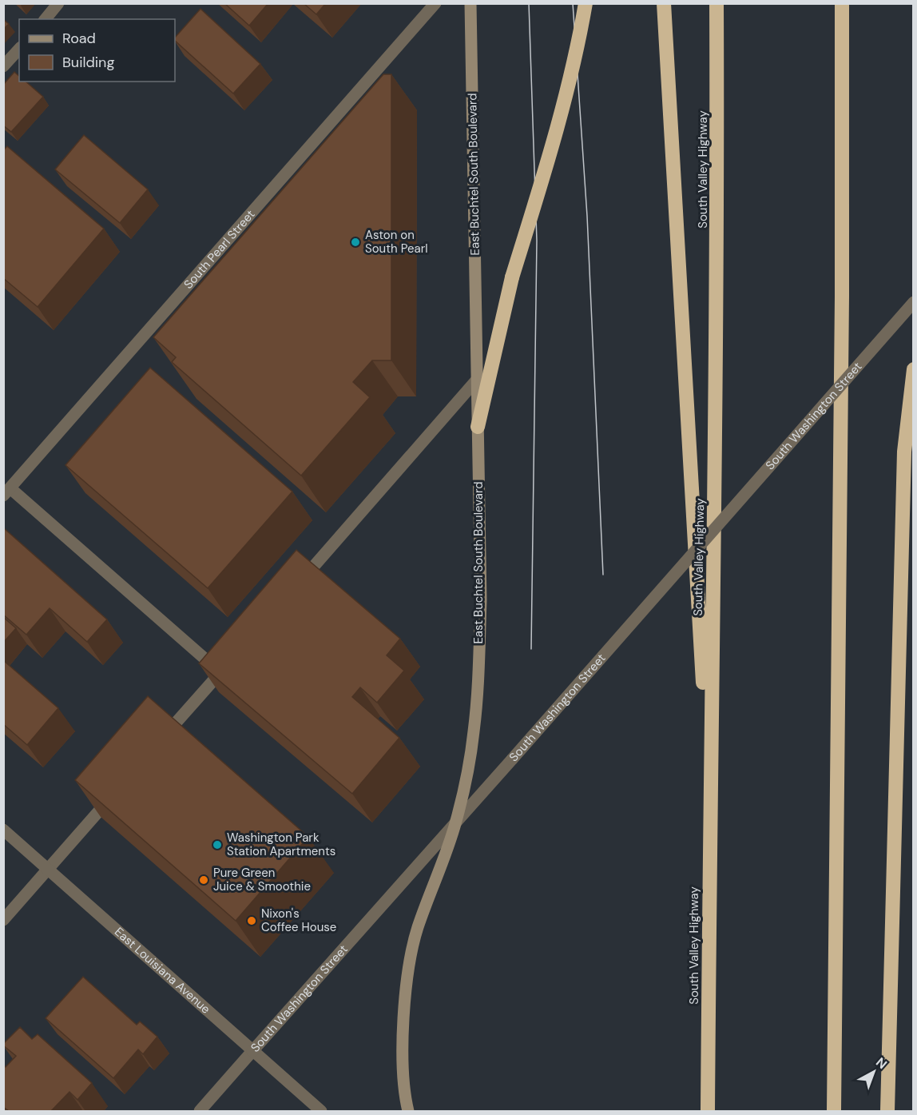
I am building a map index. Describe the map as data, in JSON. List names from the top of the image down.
{
  "streets": {
    "highway": ["South Valley Highway"],
    "main road": ["East Buchtel South Boulevard"],
    "street": ["South Pearl Street", "South Washington Street", "East Louisiana Avenue"]
  },
  "crossings": [
    ["East Buchtel South Boulevard", "South Washington Street"],
    ["South Washington Street", "East Louisiana Avenue"]
  ],
  "places": [
    "Aston on South Pearl",
    "Washington Park Station Apartments",
    "Pure Green Juice & Smoothie",
    "Nixon's Coffee House"
  ],
  "legend": ["Road", "Building"],
  "north": "top right"
}
